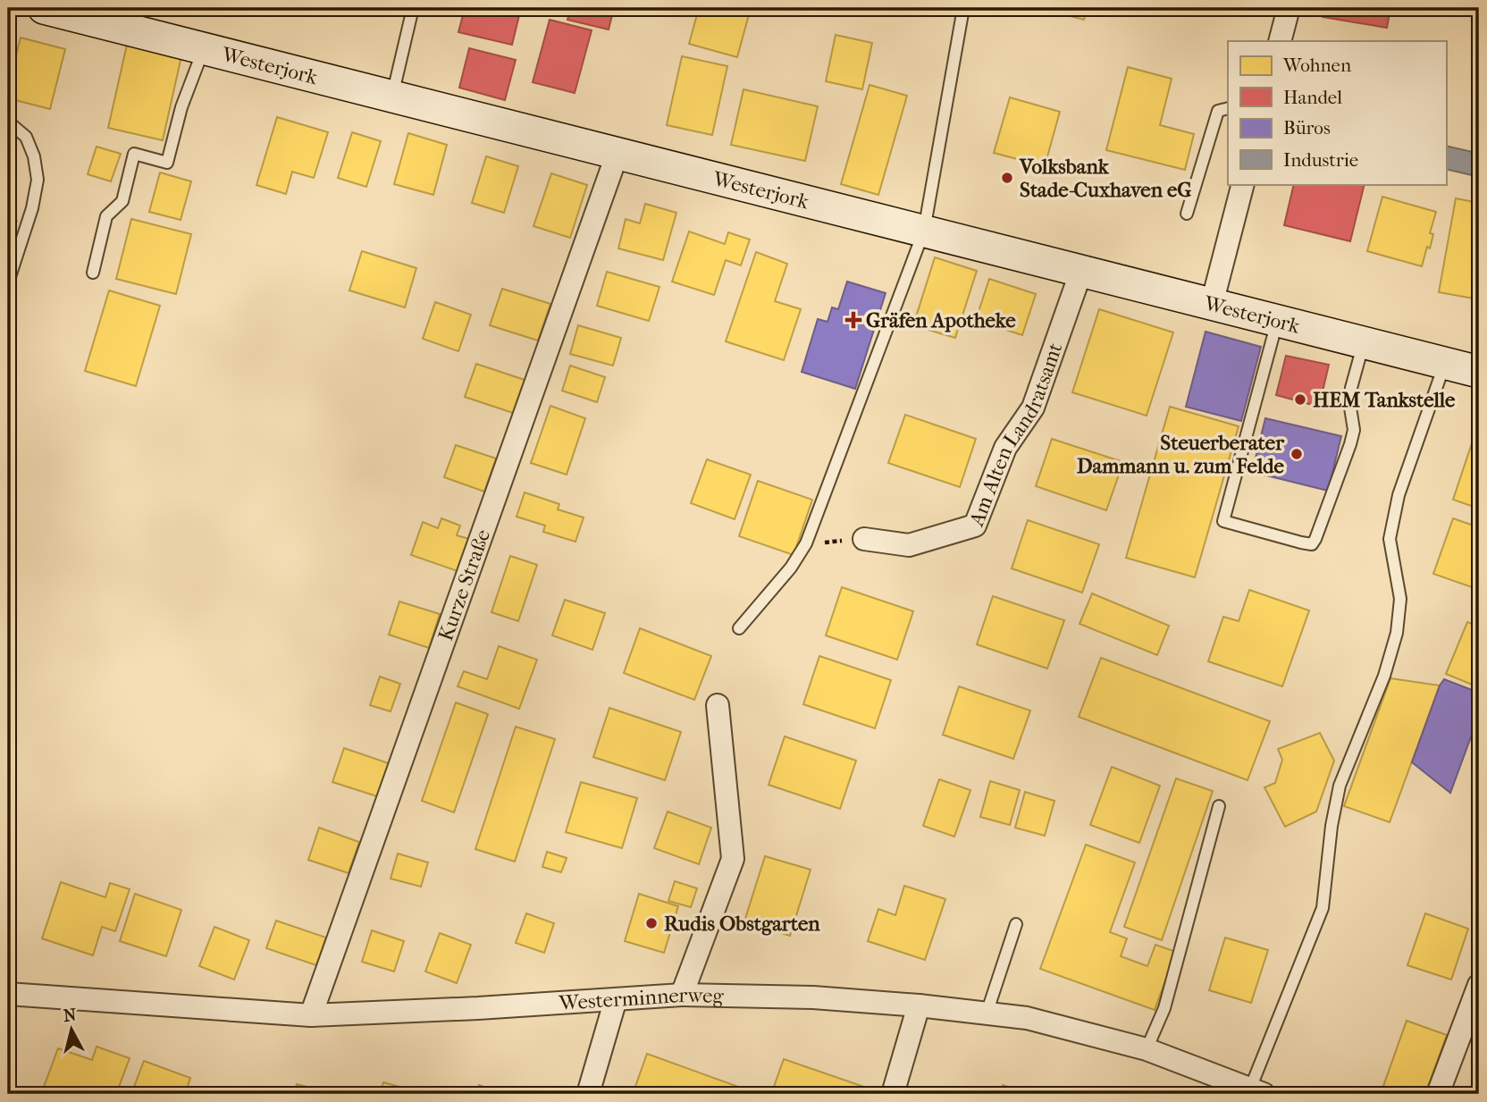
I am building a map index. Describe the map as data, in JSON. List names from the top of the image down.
{
  "streets": {
    "main road": ["Westerjork"],
    "street": ["Am Alten Landratsamt", "Kurze Straße", "Westerminnerweg"]
  },
  "crossings": [
    ["Westerjork", "Am Alten Landratsamt"],
    ["Westerjork", "Kurze Straße"],
    ["Kurze Straße", "Westerminnerweg"]
  ],
  "places": {
    "other": [
      "Volksbank Stade-Cuxhaven eG",
      "HEM Tankstelle",
      "Steuerberater Dammann u. zum Felde",
      "Rudis Obstgarten"
    ],
    "health": ["Gräfen Apotheke"]
  },
  "legend": [
    "Wohnen",
    "Handel",
    "Büros",
    "Industrie"
  ],
  "north": "top"
}
